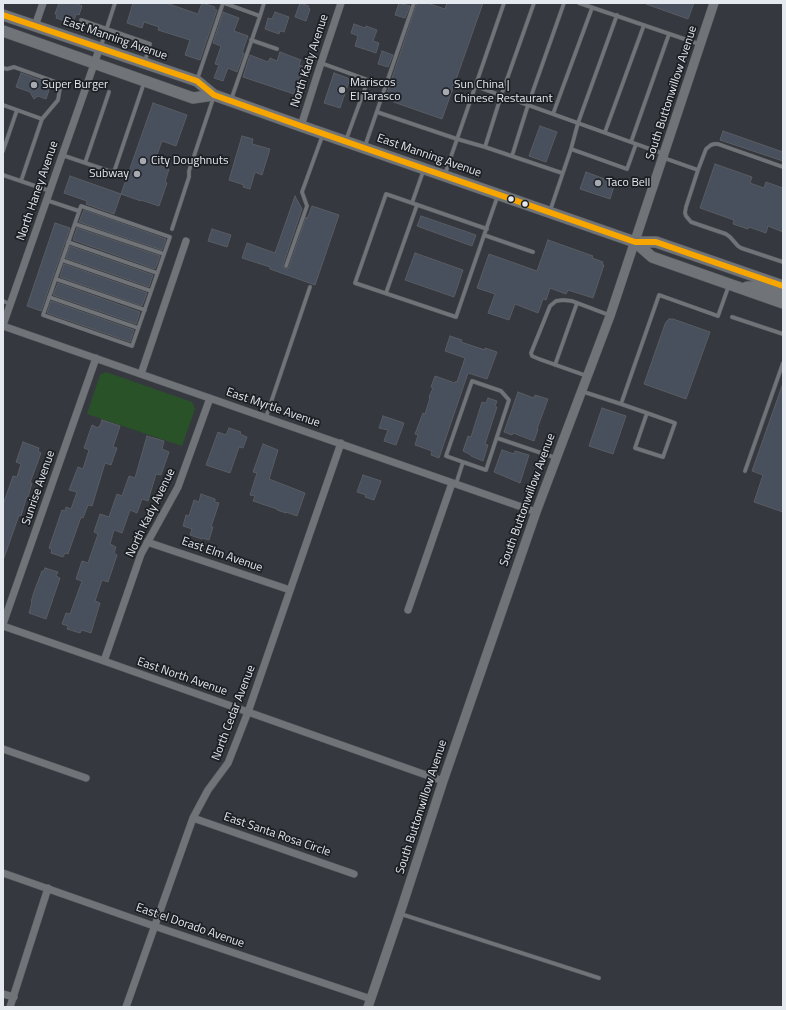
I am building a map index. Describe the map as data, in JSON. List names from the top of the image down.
{
  "streets": {
    "main road": ["East Manning Avenue"],
    "street": [
      "North Kady Avenue",
      "South Buttonwillow Avenue",
      "North Haney Avenue",
      "East Myrtle Avenue",
      "Sunrise Avenue",
      "East Elm Avenue",
      "East North Avenue",
      "North Cedar Avenue",
      "East Santa Rosa Circle",
      "East el Dorado Avenue"
    ]
  },
  "crossings": [
    ["East Manning Avenue", "North Kady Avenue"],
    ["East Manning Avenue", "South Buttonwillow Avenue"],
    ["East Manning Avenue", "North Haney Avenue"],
    ["North Kady Avenue", "East Myrtle Avenue"],
    ["North Kady Avenue", "East Elm Avenue"],
    ["North Kady Avenue", "East North Avenue"],
    ["South Buttonwillow Avenue", "East Myrtle Avenue"],
    ["South Buttonwillow Avenue", "East North Avenue"],
    ["South Buttonwillow Avenue", "East el Dorado Avenue"],
    ["North Haney Avenue", "East Myrtle Avenue"],
    ["East Myrtle Avenue", "Sunrise Avenue"],
    ["East Myrtle Avenue", "North Cedar Avenue"],
    ["Sunrise Avenue", "East North Avenue"],
    ["East Elm Avenue", "North Cedar Avenue"],
    ["East North Avenue", "North Cedar Avenue"],
    ["North Cedar Avenue", "East Santa Rosa Circle"],
    ["North Cedar Avenue", "East el Dorado Avenue"]
  ],
  "places": [
    "Super Burger",
    "Mariscos El Tarasco",
    "Sun China | Chinese Restaurant",
    "City Doughnuts",
    "Subway",
    "Taco Bell"
  ]
}
